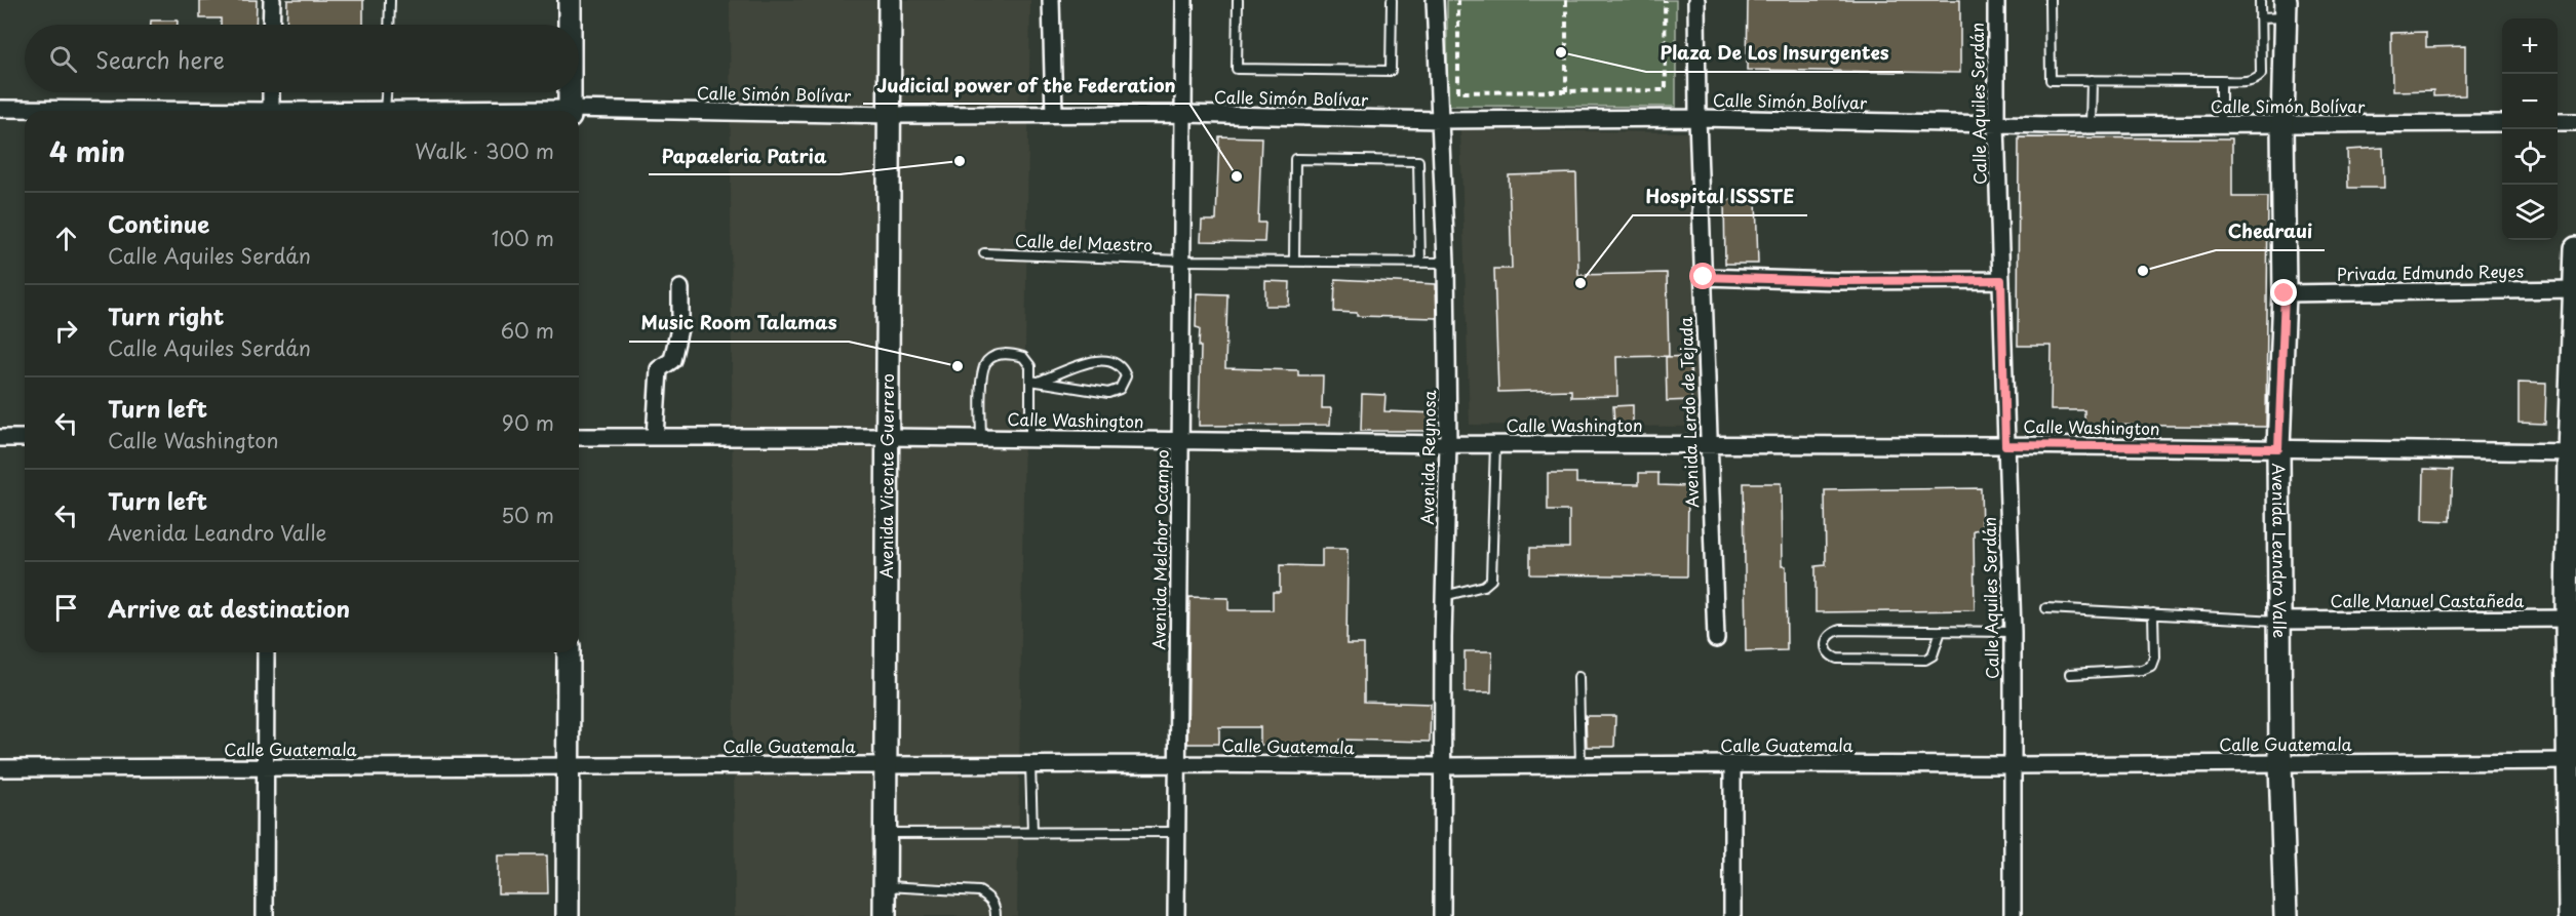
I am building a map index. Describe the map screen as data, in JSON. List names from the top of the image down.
{
  "streets": {
    "main road": ["Avenida Vicente Guerrero", "Avenida Leandro Valle"],
    "street": [
      "Calle Simón Bolívar",
      "Calle Aquiles Serdán",
      "Privada Edmundo Reyes",
      "Avenida Lerdo de Tejada",
      "Calle Washington",
      "Avenida Reynosa",
      "Avenida Melchor Ocampo",
      "Calle Manuel Castañeda",
      "Calle Guatemala"
    ],
    "lane": ["Calle del Maestro"]
  },
  "crossings": [
    ["Calle Simón Bolívar", "Calle Aquiles Serdán"],
    ["Calle Simón Bolívar", "Avenida Lerdo de Tejada"],
    ["Calle Simón Bolívar", "Avenida Reynosa"],
    ["Calle Simón Bolívar", "Avenida Vicente Guerrero"],
    ["Calle Simón Bolívar", "Avenida Melchor Ocampo"],
    ["Calle Simón Bolívar", "Avenida Leandro Valle"],
    ["Calle Aquiles Serdán", "Calle Washington"],
    ["Calle Aquiles Serdán", "Calle Guatemala"],
    ["Calle del Maestro", "Avenida Reynosa"],
    ["Calle del Maestro", "Avenida Melchor Ocampo"],
    ["Privada Edmundo Reyes", "Avenida Leandro Valle"],
    ["Avenida Lerdo de Tejada", "Calle Washington"],
    ["Calle Washington", "Avenida Reynosa"],
    ["Calle Washington", "Avenida Vicente Guerrero"],
    ["Calle Washington", "Avenida Melchor Ocampo"],
    ["Calle Washington", "Avenida Leandro Valle"],
    ["Avenida Reynosa", "Calle Guatemala"],
    ["Avenida Vicente Guerrero", "Calle Guatemala"],
    ["Avenida Melchor Ocampo", "Calle Guatemala"],
    ["Avenida Leandro Valle", "Calle Manuel Castañeda"],
    ["Avenida Leandro Valle", "Calle Guatemala"]
  ],
  "places": [
    "Plaza De Los Insurgentes",
    "Papaeleria Patria",
    "Judicial power of the Federation",
    "Chedraui",
    "Hospital ISSSTE",
    "Music Room Talamas"
  ],
  "page": {
    "map_buttons": ["+", "−"],
    "search": "Search here",
    "heading": ["4 min", "Walk · 300 m"],
    "list": [
      ["Continue", "Calle Aquiles Serdán", "100 m"],
      ["Turn right", "Calle Aquiles Serdán", "60 m"],
      ["Turn left", "Calle Washington", "90 m"],
      ["Turn left", "Avenida Leandro Valle", "50 m"],
      "Arrive at destination"
    ]
  }
}
